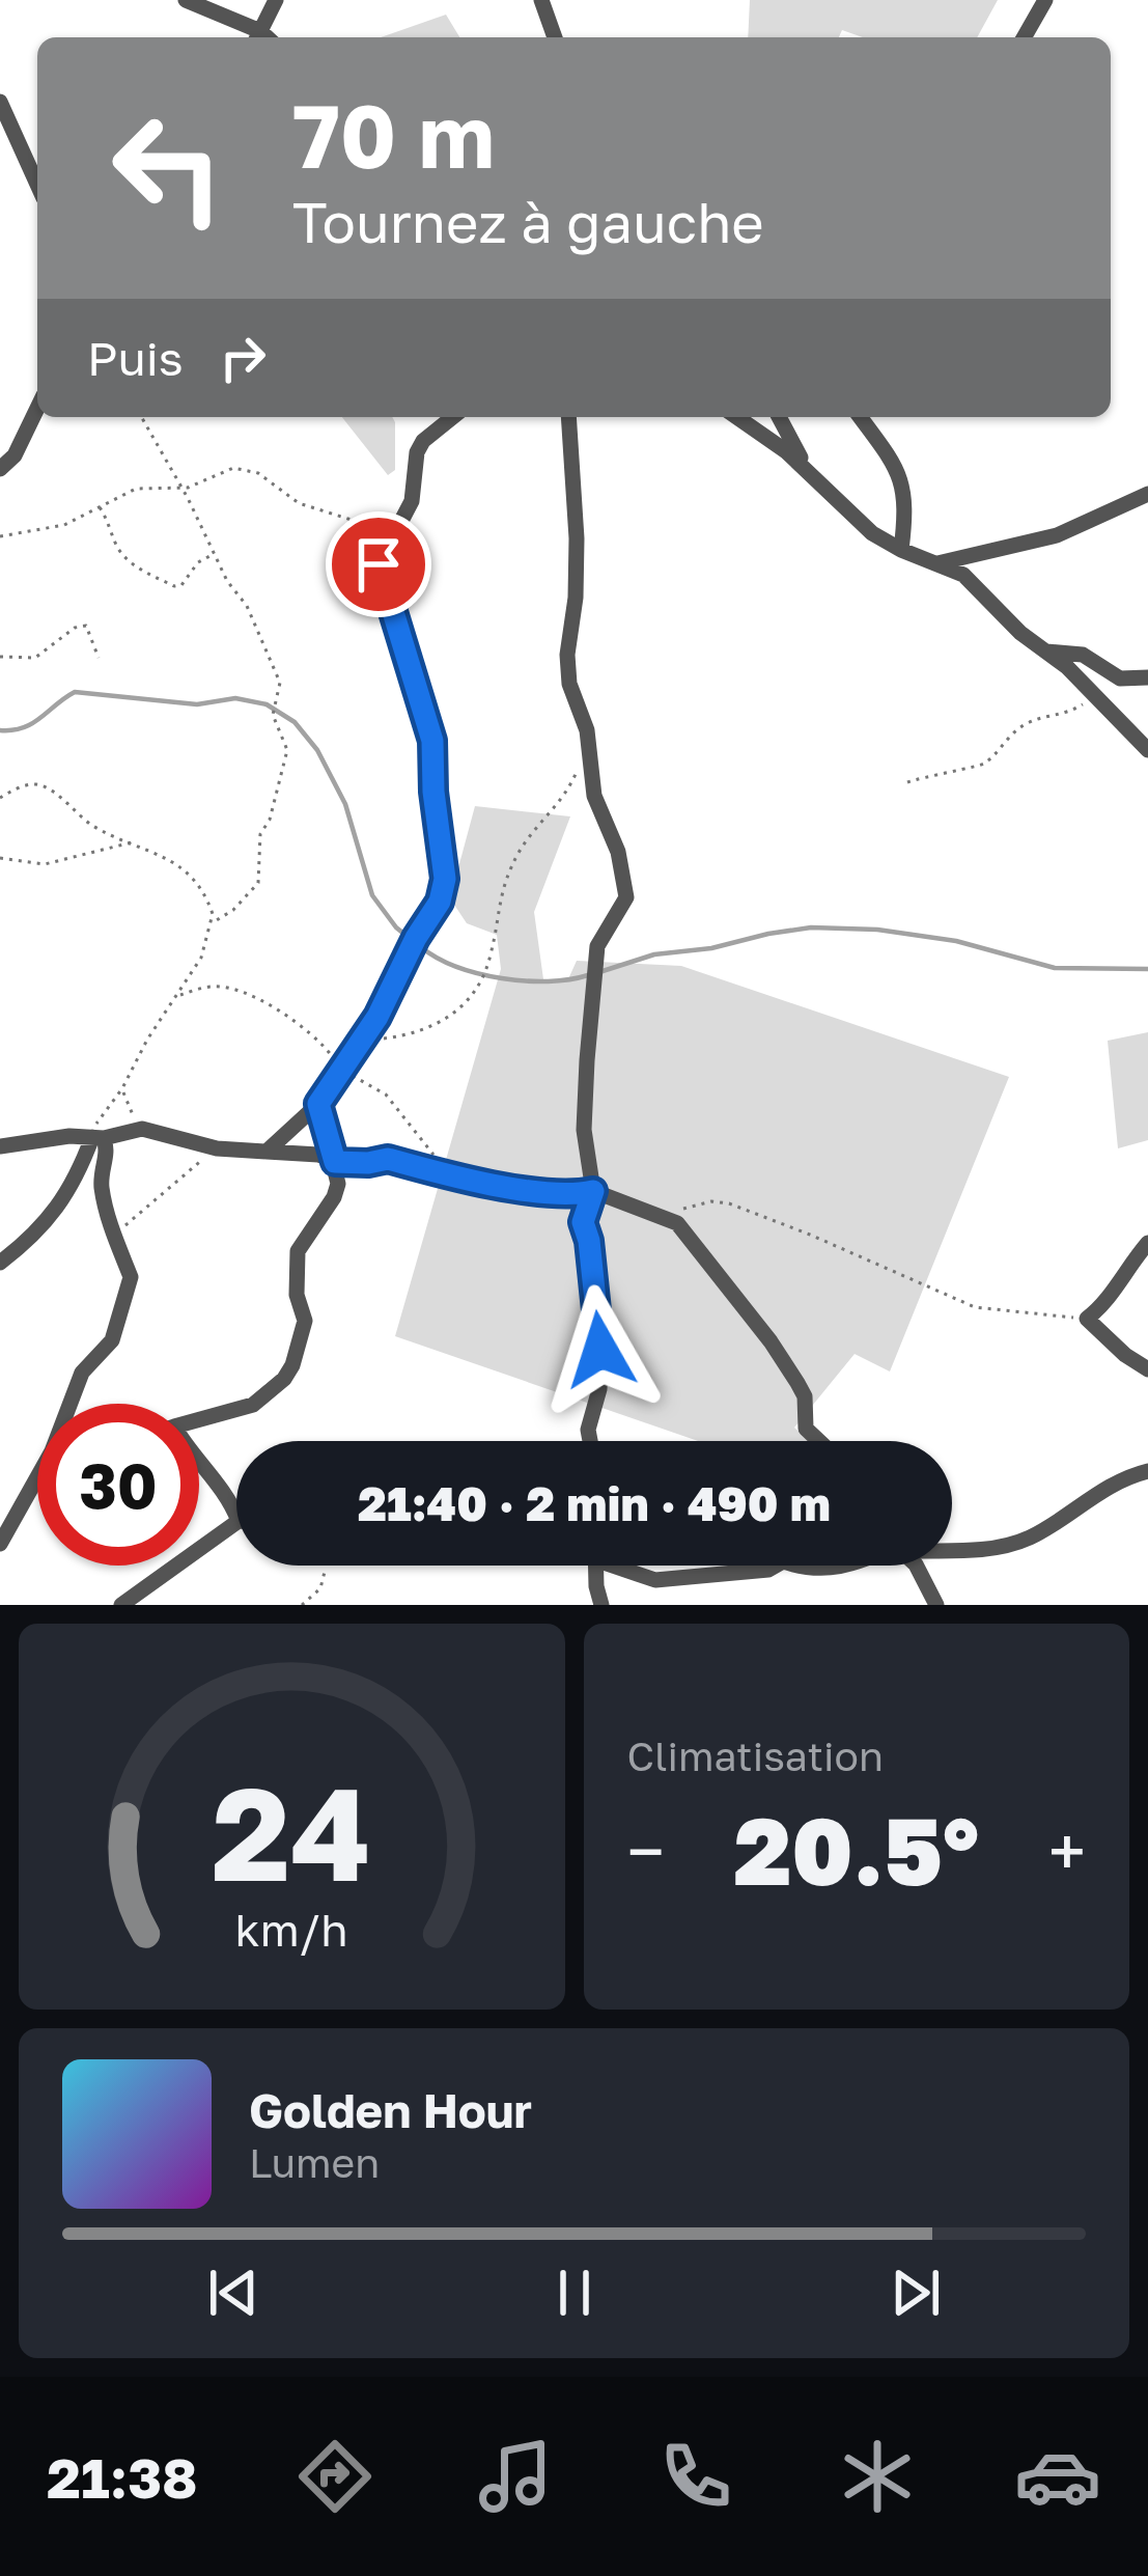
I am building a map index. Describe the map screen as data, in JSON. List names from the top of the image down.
{
  "page": {
    "turn": ["70 m", "Tournez à gauche"],
    "then": "Puis",
    "limit": "30",
    "trip": "21:40 · 2 min · 490 m",
    "tile": "Climatisation",
    "heat": ["−", "20.5°", "+"],
    "song": ["Golden Hour", "Lumen"],
    "tabs": "21:38",
    "gauge": ["24", "km/h"]
  }
}
